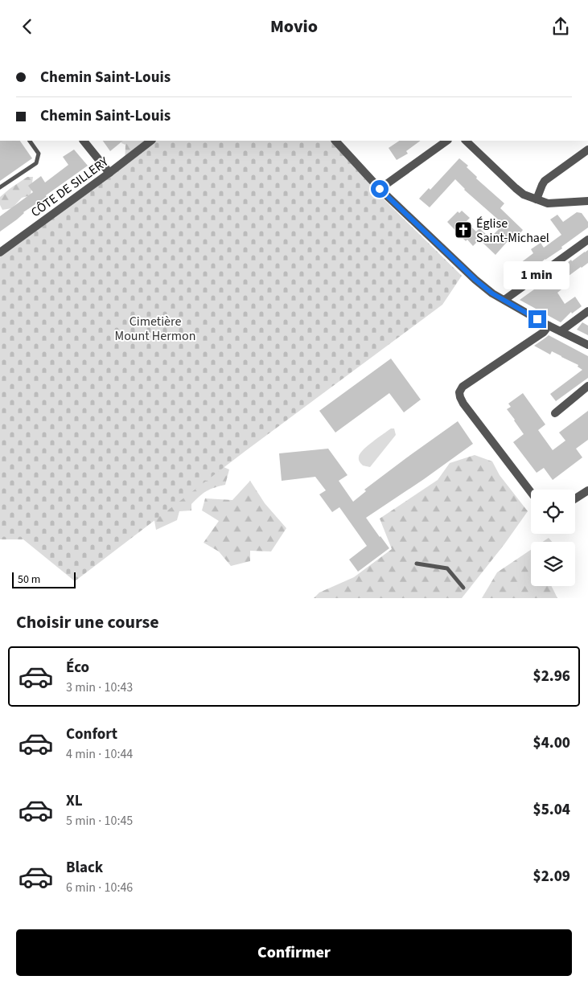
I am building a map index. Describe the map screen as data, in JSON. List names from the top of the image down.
{
  "streets": {
    "street": ["CÔTE DE SILLERY"]
  },
  "parks": ["Cimetière Mount Hermon"],
  "places": {
    "church": ["Église Saint-Michael"]
  },
  "scale_bar": "50 m",
  "page": {
    "header": "Movio",
    "banner": ["Chemin Saint-Louis", "Chemin Saint-Louis"],
    "bubble": "1 min",
    "scale": "50 m",
    "heading": "Choisir une course",
    "list": [
      {
        "name": "Éco",
        "note": "3 min · 10:43",
        "value": "$2.96"
      },
      {
        "name": "Confort",
        "note": "4 min · 10:44",
        "value": "$4.00"
      },
      {
        "name": "XL",
        "note": "5 min · 10:45",
        "value": "$5.04"
      },
      {
        "name": "Black",
        "note": "6 min · 10:46",
        "value": "$2.09"
      }
    ],
    "buttons": "Confirmer"
  }
}
